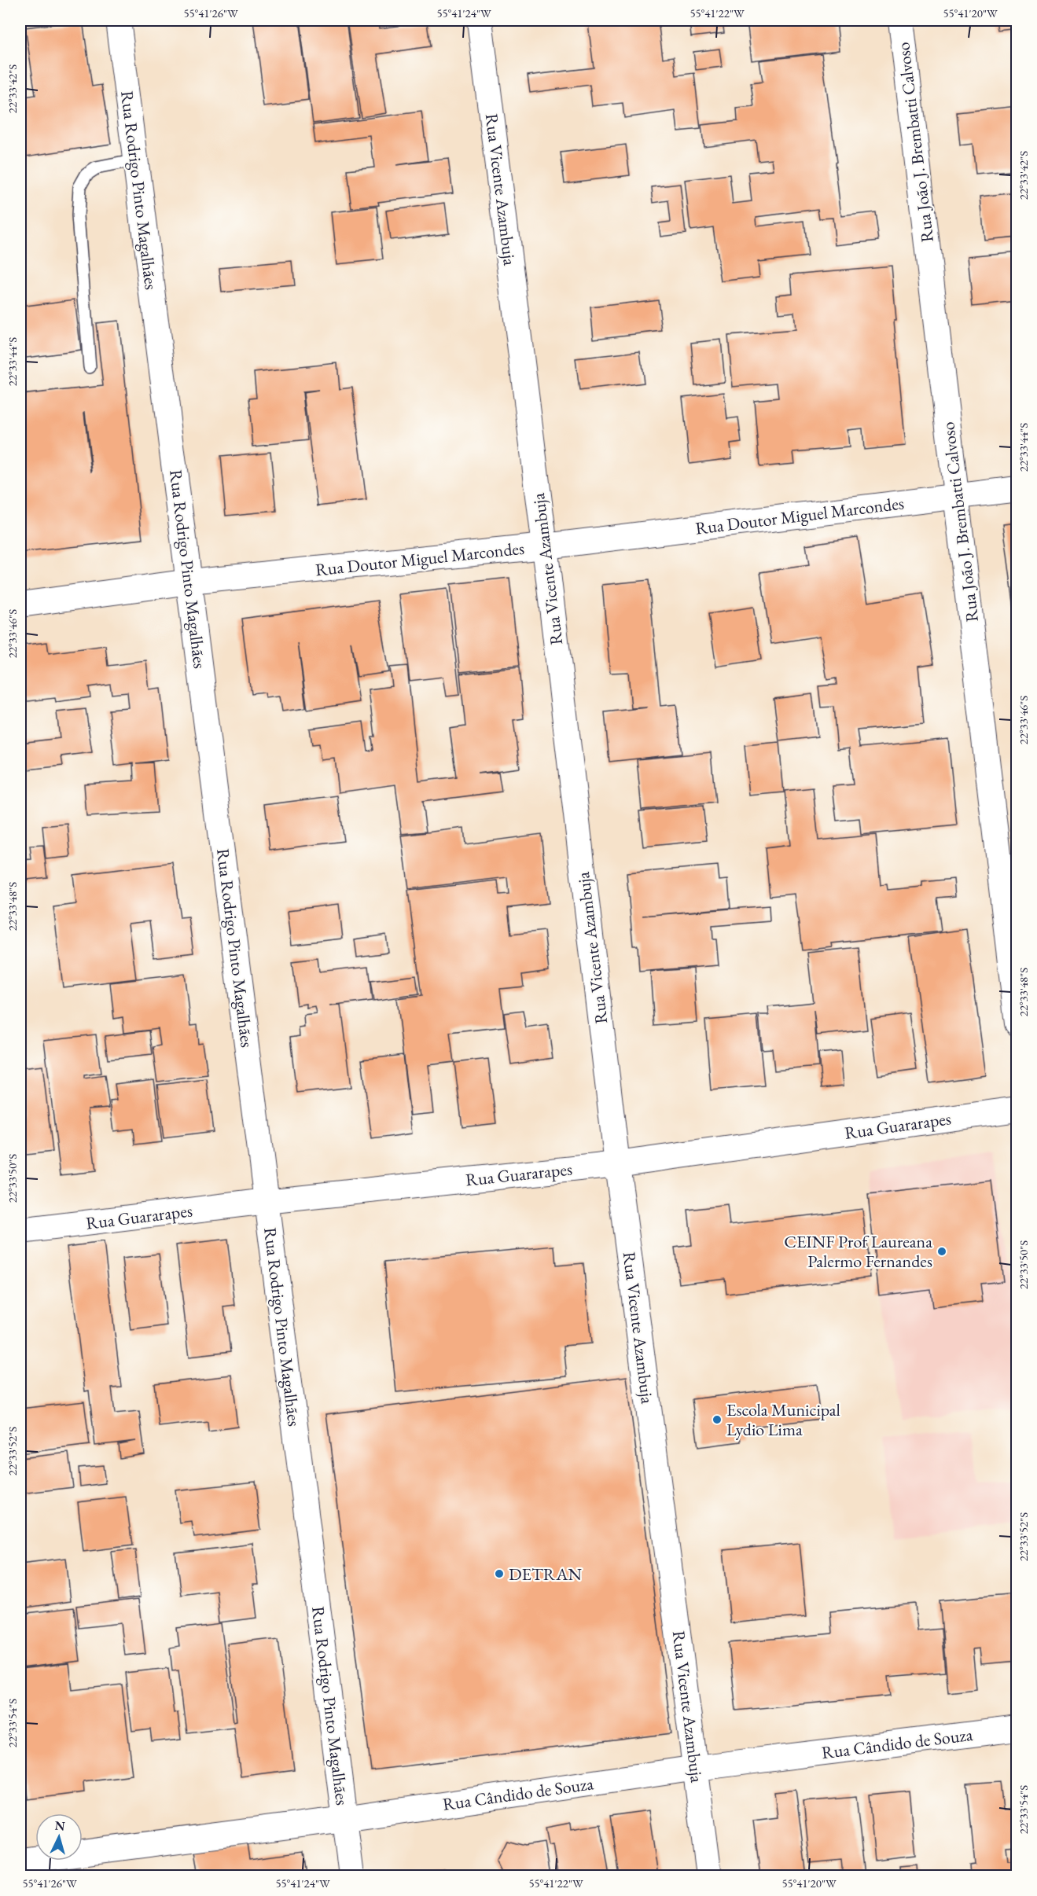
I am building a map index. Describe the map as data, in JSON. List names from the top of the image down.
{
  "streets": {
    "street": [
      "Rua João J. Brembatti Calvoso",
      "Rua Vicente Azambuja",
      "Rua Rodrigo Pinto Magalhães",
      "Rua Doutor Miguel Marcondes",
      "Rua Guararapes",
      "Rua Cândido de Souza"
    ]
  },
  "crossings": [
    ["Rua João J. Brembatti Calvoso", "Rua Doutor Miguel Marcondes"],
    ["Rua Vicente Azambuja", "Rua Doutor Miguel Marcondes"],
    ["Rua Vicente Azambuja", "Rua Guararapes"],
    ["Rua Vicente Azambuja", "Rua Cândido de Souza"],
    ["Rua Rodrigo Pinto Magalhães", "Rua Doutor Miguel Marcondes"],
    ["Rua Rodrigo Pinto Magalhães", "Rua Guararapes"],
    ["Rua Rodrigo Pinto Magalhães", "Rua Cândido de Souza"]
  ],
  "places": ["CEINF Prof Laureana Palermo Fernandes", "Escola Municipal Lydio Lima", "DETRAN"],
  "north": "top",
  "coordinates": [
    "55°41'26\"W",
    "55°41'24\"W",
    "55°41'22\"W",
    "55°41'20\"W",
    "22°33'42\"S",
    "22°33'44\"S",
    "22°33'46\"S",
    "22°33'48\"S",
    "22°33'50\"S",
    "22°33'52\"S",
    "22°33'54\"S"
  ]
}
